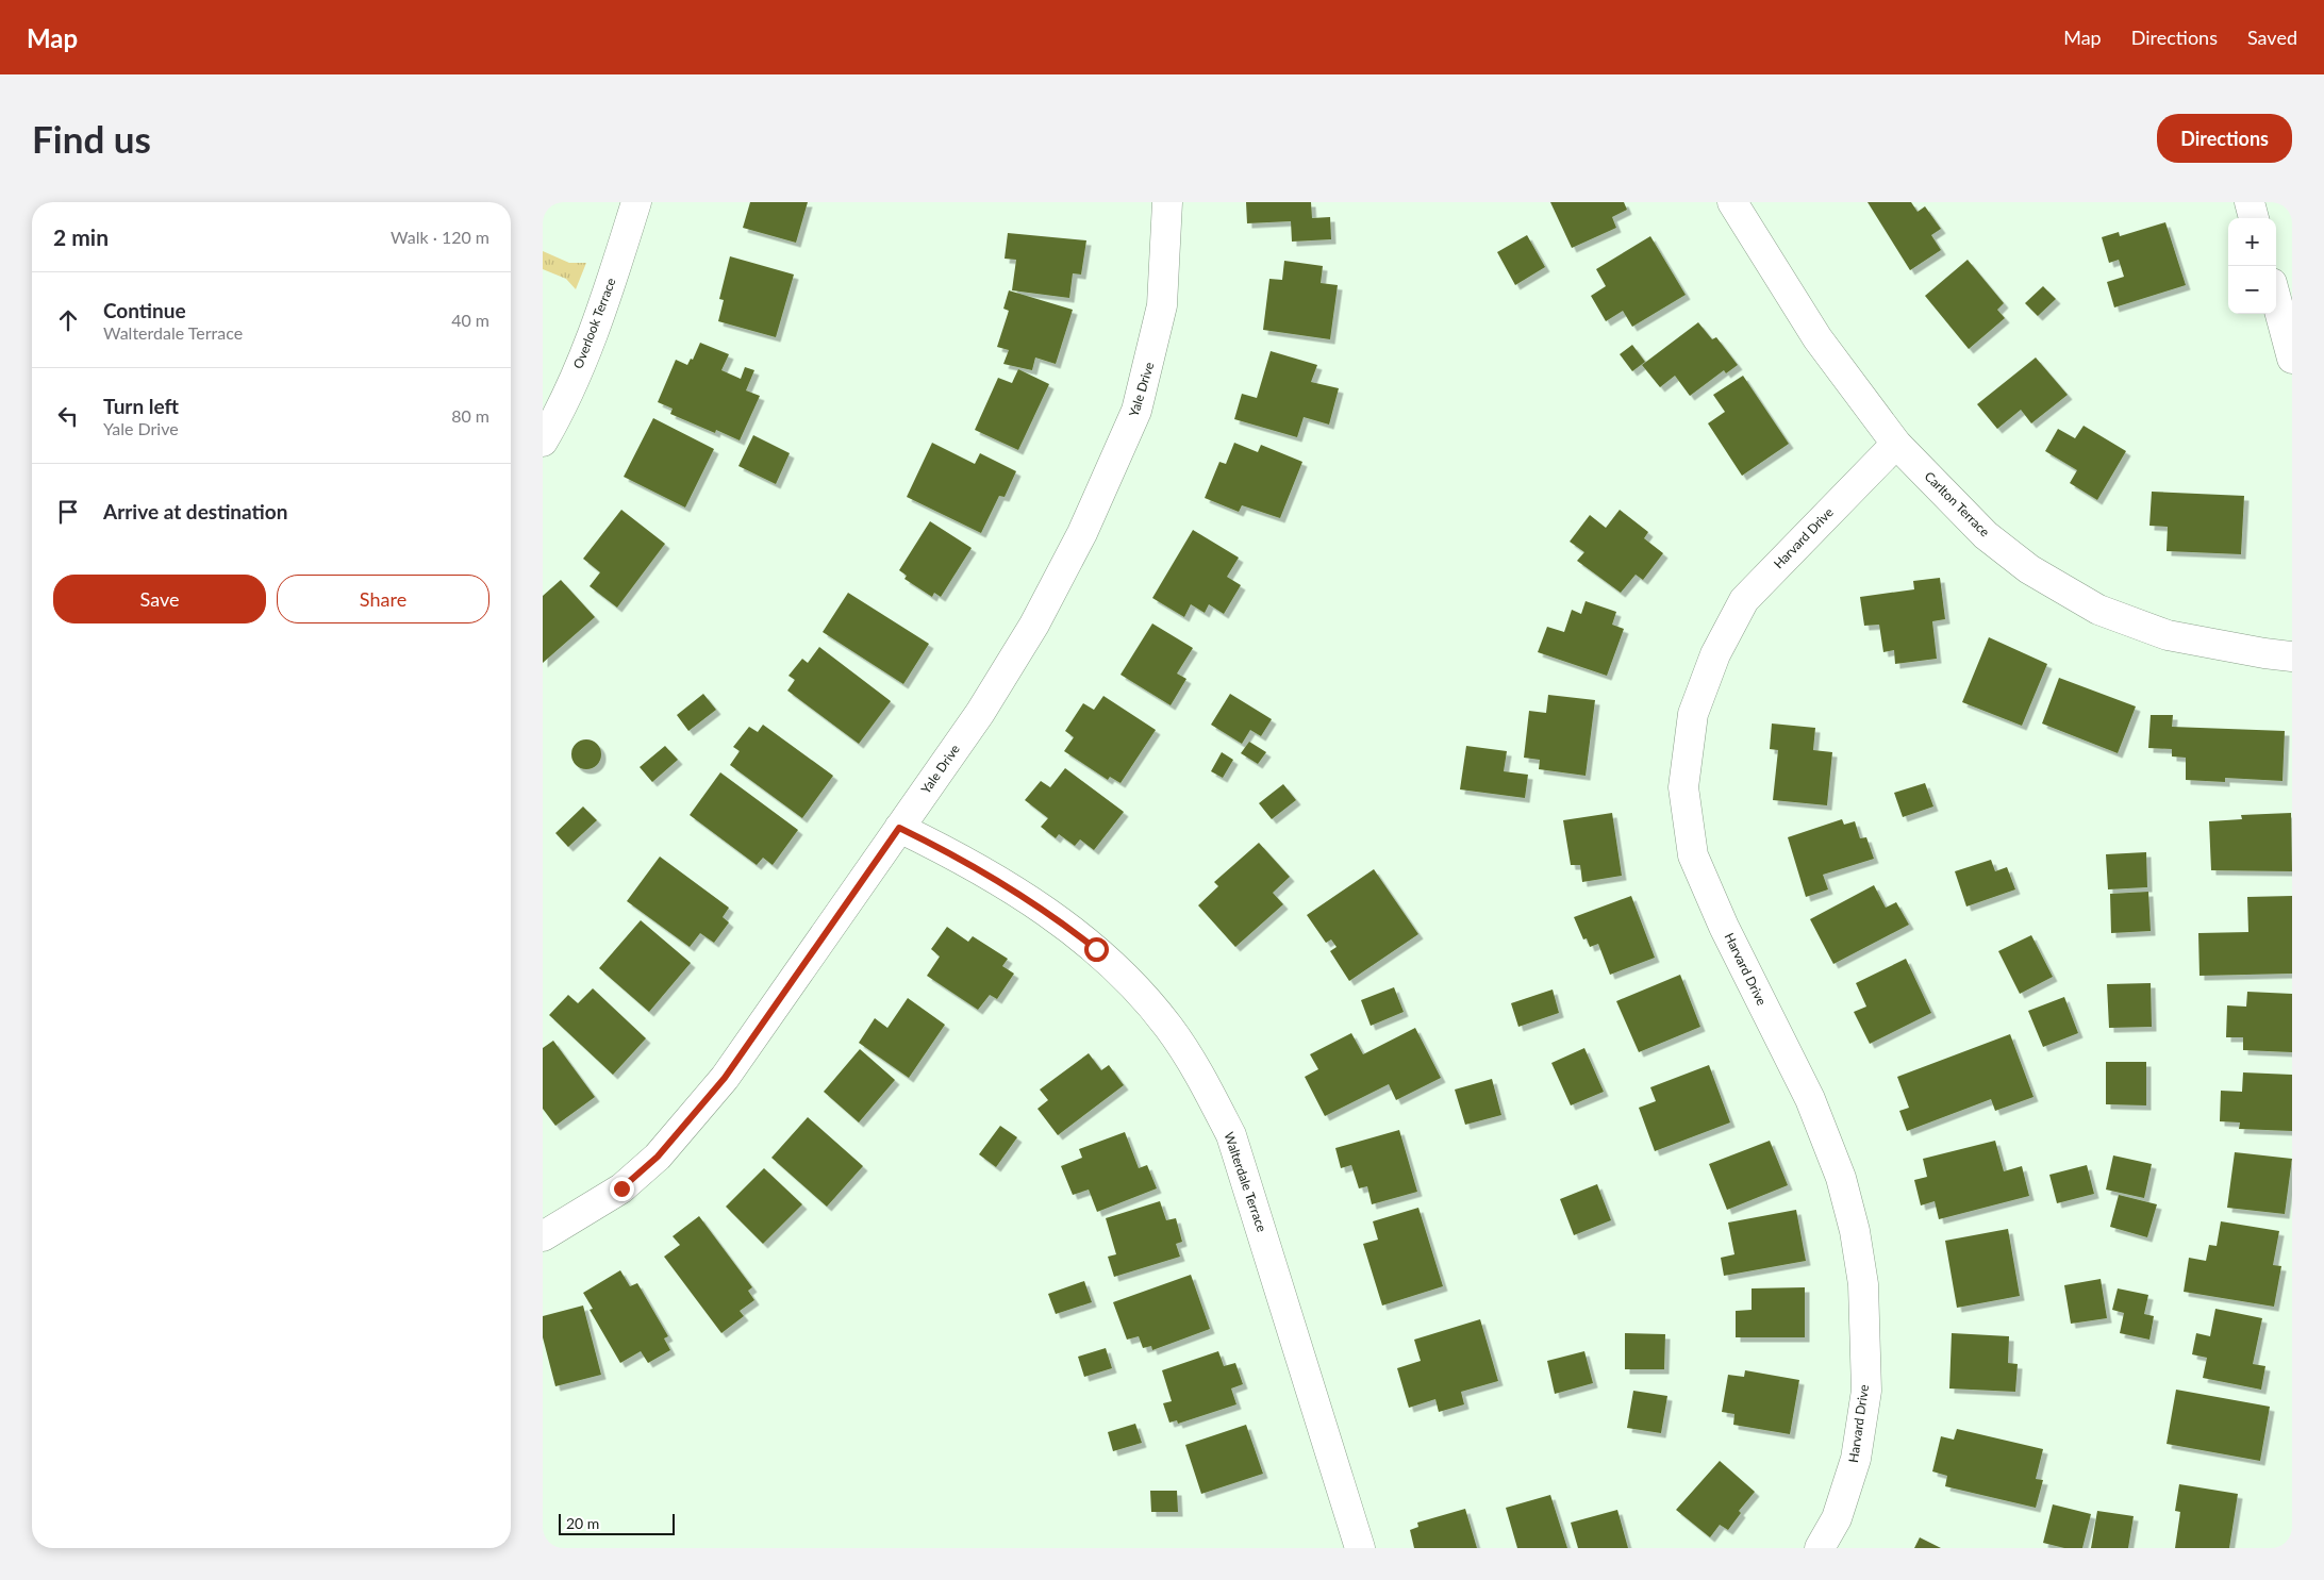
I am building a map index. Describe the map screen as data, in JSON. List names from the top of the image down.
{
  "streets": {
    "street": [
      "Overlook Terrace",
      "Yale Drive",
      "Carlton Terrace",
      "Harvard Drive",
      "Walterdale Terrace"
    ]
  },
  "crossings": [
    ["Yale Drive", "Walterdale Terrace"],
    ["Carlton Terrace", "Harvard Drive"]
  ],
  "scale_bar": "20 m",
  "page": {
    "header": "Map",
    "nav": ["Map", "Directions", "Saved"],
    "buttons": [
      "Directions",
      ["Save", "Share"]
    ],
    "title": "Find us",
    "heading": ["2 min", "Walk · 120 m"],
    "map_buttons": ["+", "−"],
    "list": [
      ["Continue", "Walterdale Terrace", "40 m"],
      ["Turn left", "Yale Drive", "80 m"],
      "Arrive at destination"
    ],
    "scale": "20 m"
  }
}
